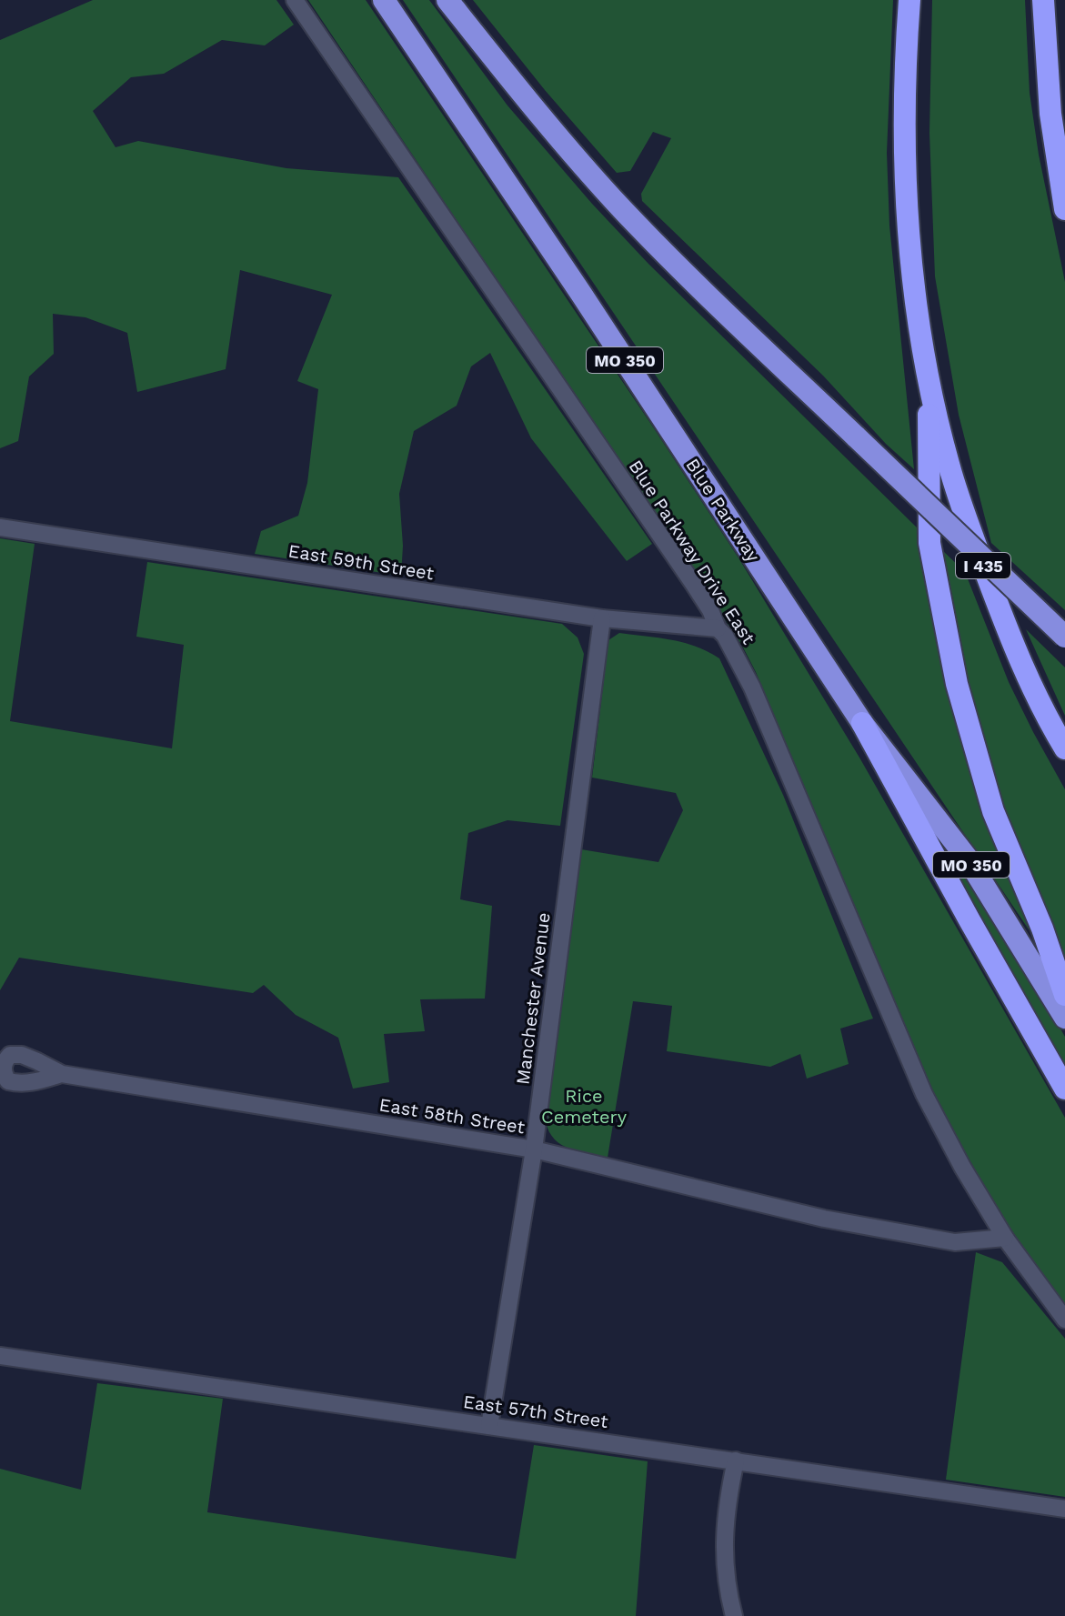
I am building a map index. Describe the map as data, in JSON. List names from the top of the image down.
{
  "streets": {
    "highway": ["MO 350", "Blue Parkway", "I 435"],
    "street": [
      "Blue Parkway Drive East",
      "East 59th Street",
      "Manchester Avenue",
      "East 58th Street",
      "East 57th Street"
    ]
  },
  "crossings": [
    ["Blue Parkway Drive East", "East 59th Street"],
    ["Blue Parkway Drive East", "East 58th Street"],
    ["East 59th Street", "Manchester Avenue"],
    ["Manchester Avenue", "East 58th Street"],
    ["Manchester Avenue", "East 57th Street"]
  ],
  "parks": ["Rice Cemetery"]
}
